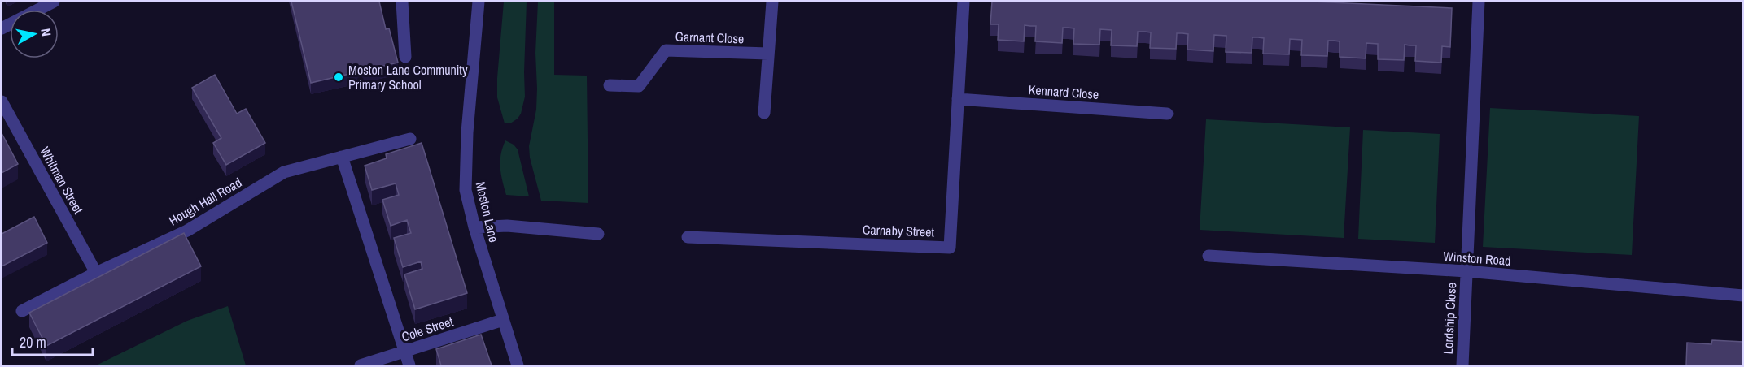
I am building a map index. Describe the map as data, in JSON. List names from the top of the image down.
{
  "streets": {
    "street": [
      "Garnant Close",
      "Kennard Close",
      "Whitman Street",
      "Hough Hall Road",
      "Moston Lane",
      "Carnaby Street",
      "Winston Road",
      "Lordship Close",
      "Cole Street"
    ]
  },
  "crossings": [
    ["Kennard Close", "Carnaby Street"],
    ["Whitman Street", "Hough Hall Road"],
    ["Moston Lane", "Cole Street"],
    ["Winston Road", "Lordship Close"]
  ],
  "places": ["Moston Lane Community Primary School"],
  "scale_bar": "20 m",
  "north": "right"
}
